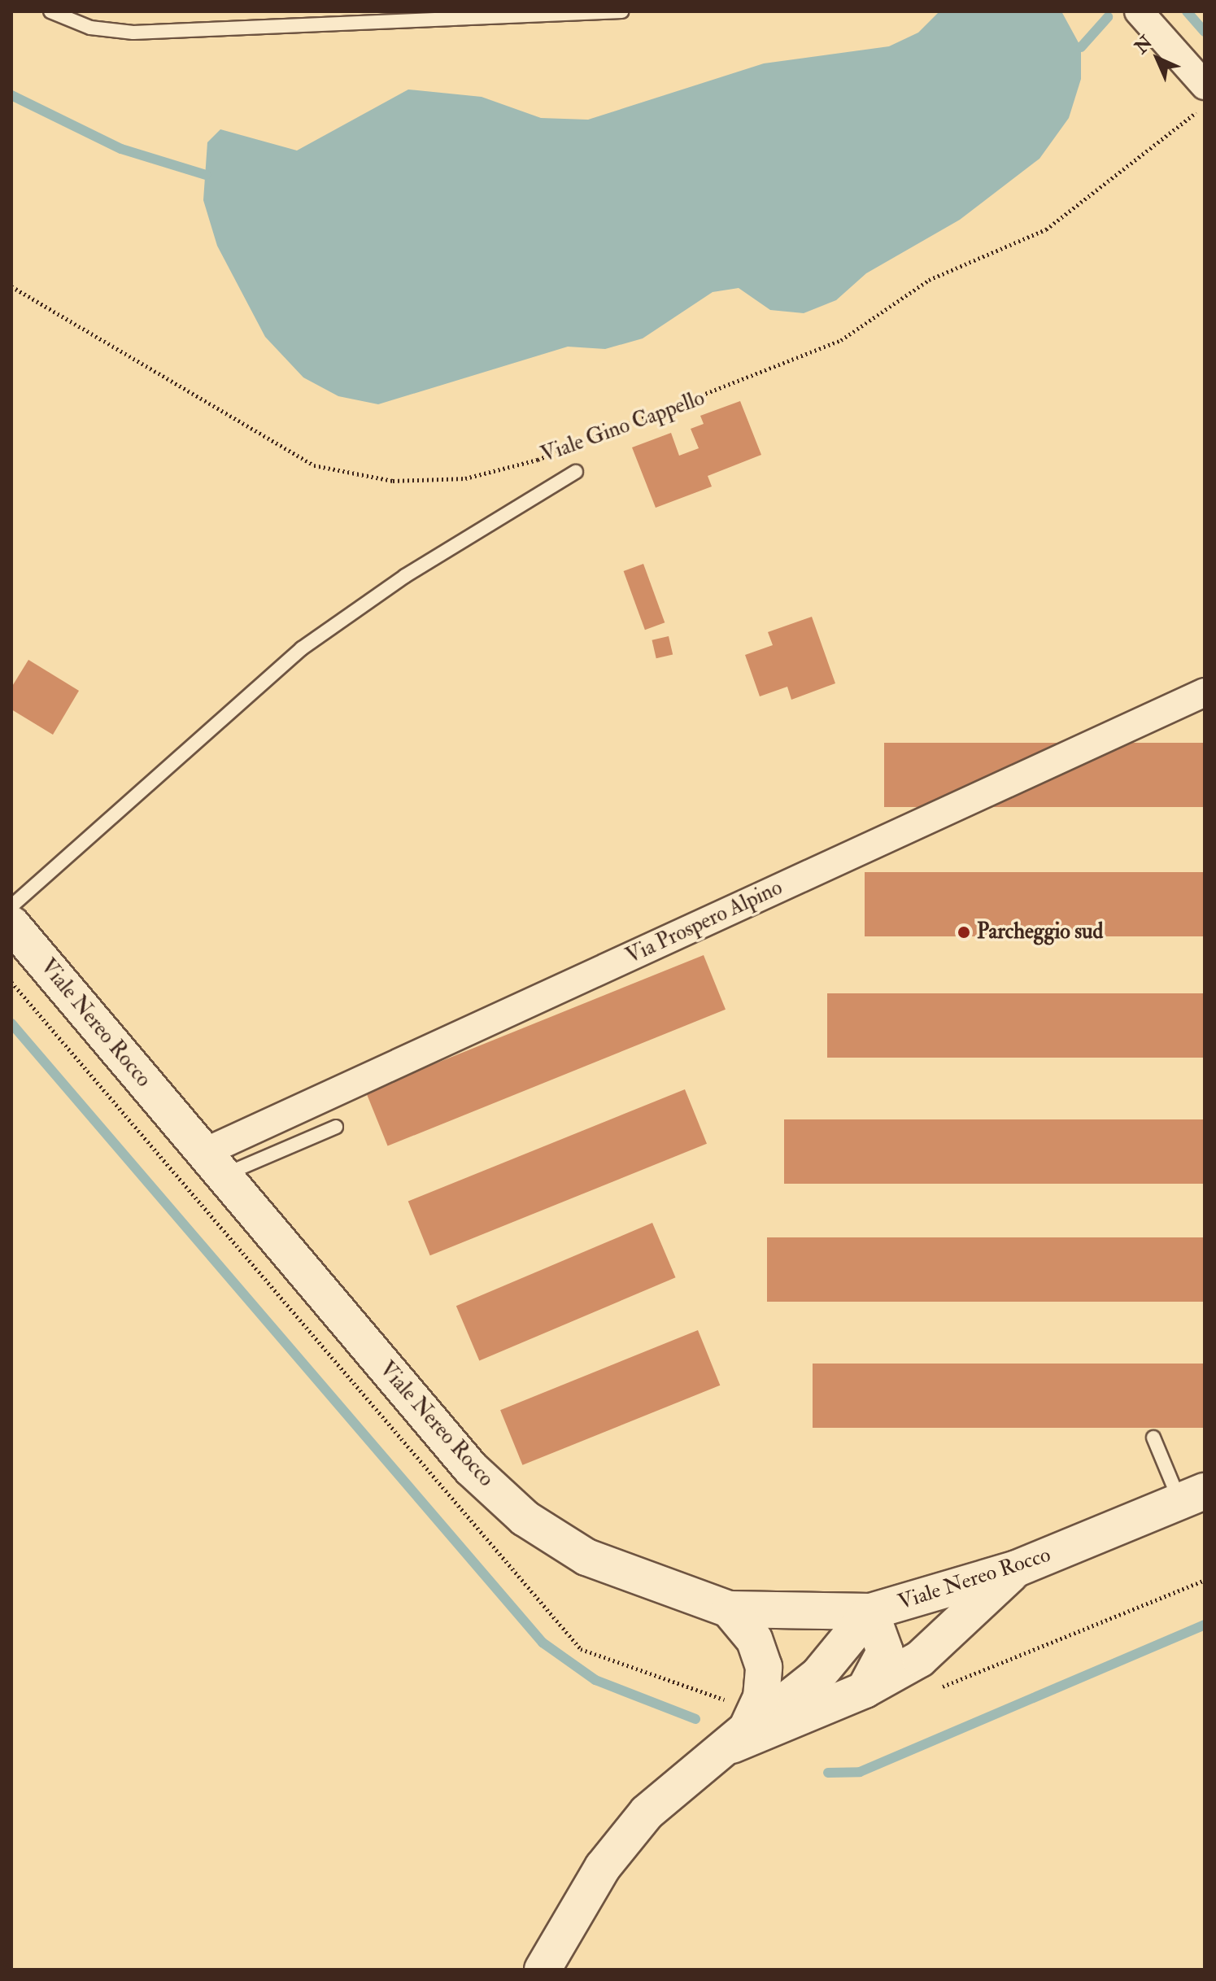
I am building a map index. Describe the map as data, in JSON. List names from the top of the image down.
{
  "streets": {
    "street": ["Via Prospero Alpino", "Viale Nereo Rocco"],
    "path": ["Viale Gino Cappello"]
  },
  "crossings": [
    ["Via Prospero Alpino", "Viale Nereo Rocco"]
  ],
  "places": ["Parcheggio sud"],
  "north": "top left"
}
